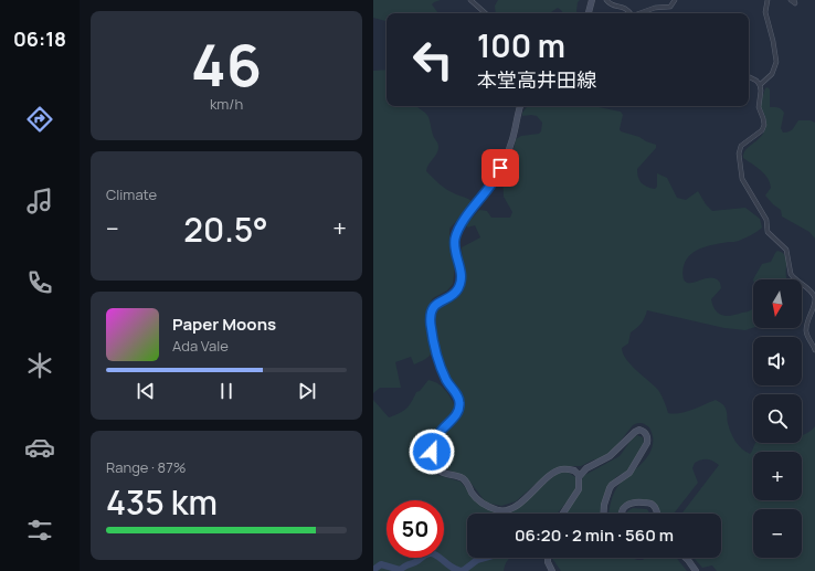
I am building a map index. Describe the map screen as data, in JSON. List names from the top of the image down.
{
  "north": "bottom",
  "page": {
    "tabs": "06:18",
    "tile": [
      ["46", "km/h"],
      "Climate",
      ["Range · 87%", "435 km"]
    ],
    "turn": ["100 m", "本堂高井田線"],
    "heat": ["−", "20.5°", "+"],
    "map_buttons": ["+", "−"],
    "song": ["Paper Moons", "Ada Vale"],
    "limit": "50",
    "trip": "06:20 · 2 min · 560 m"
  }
}
